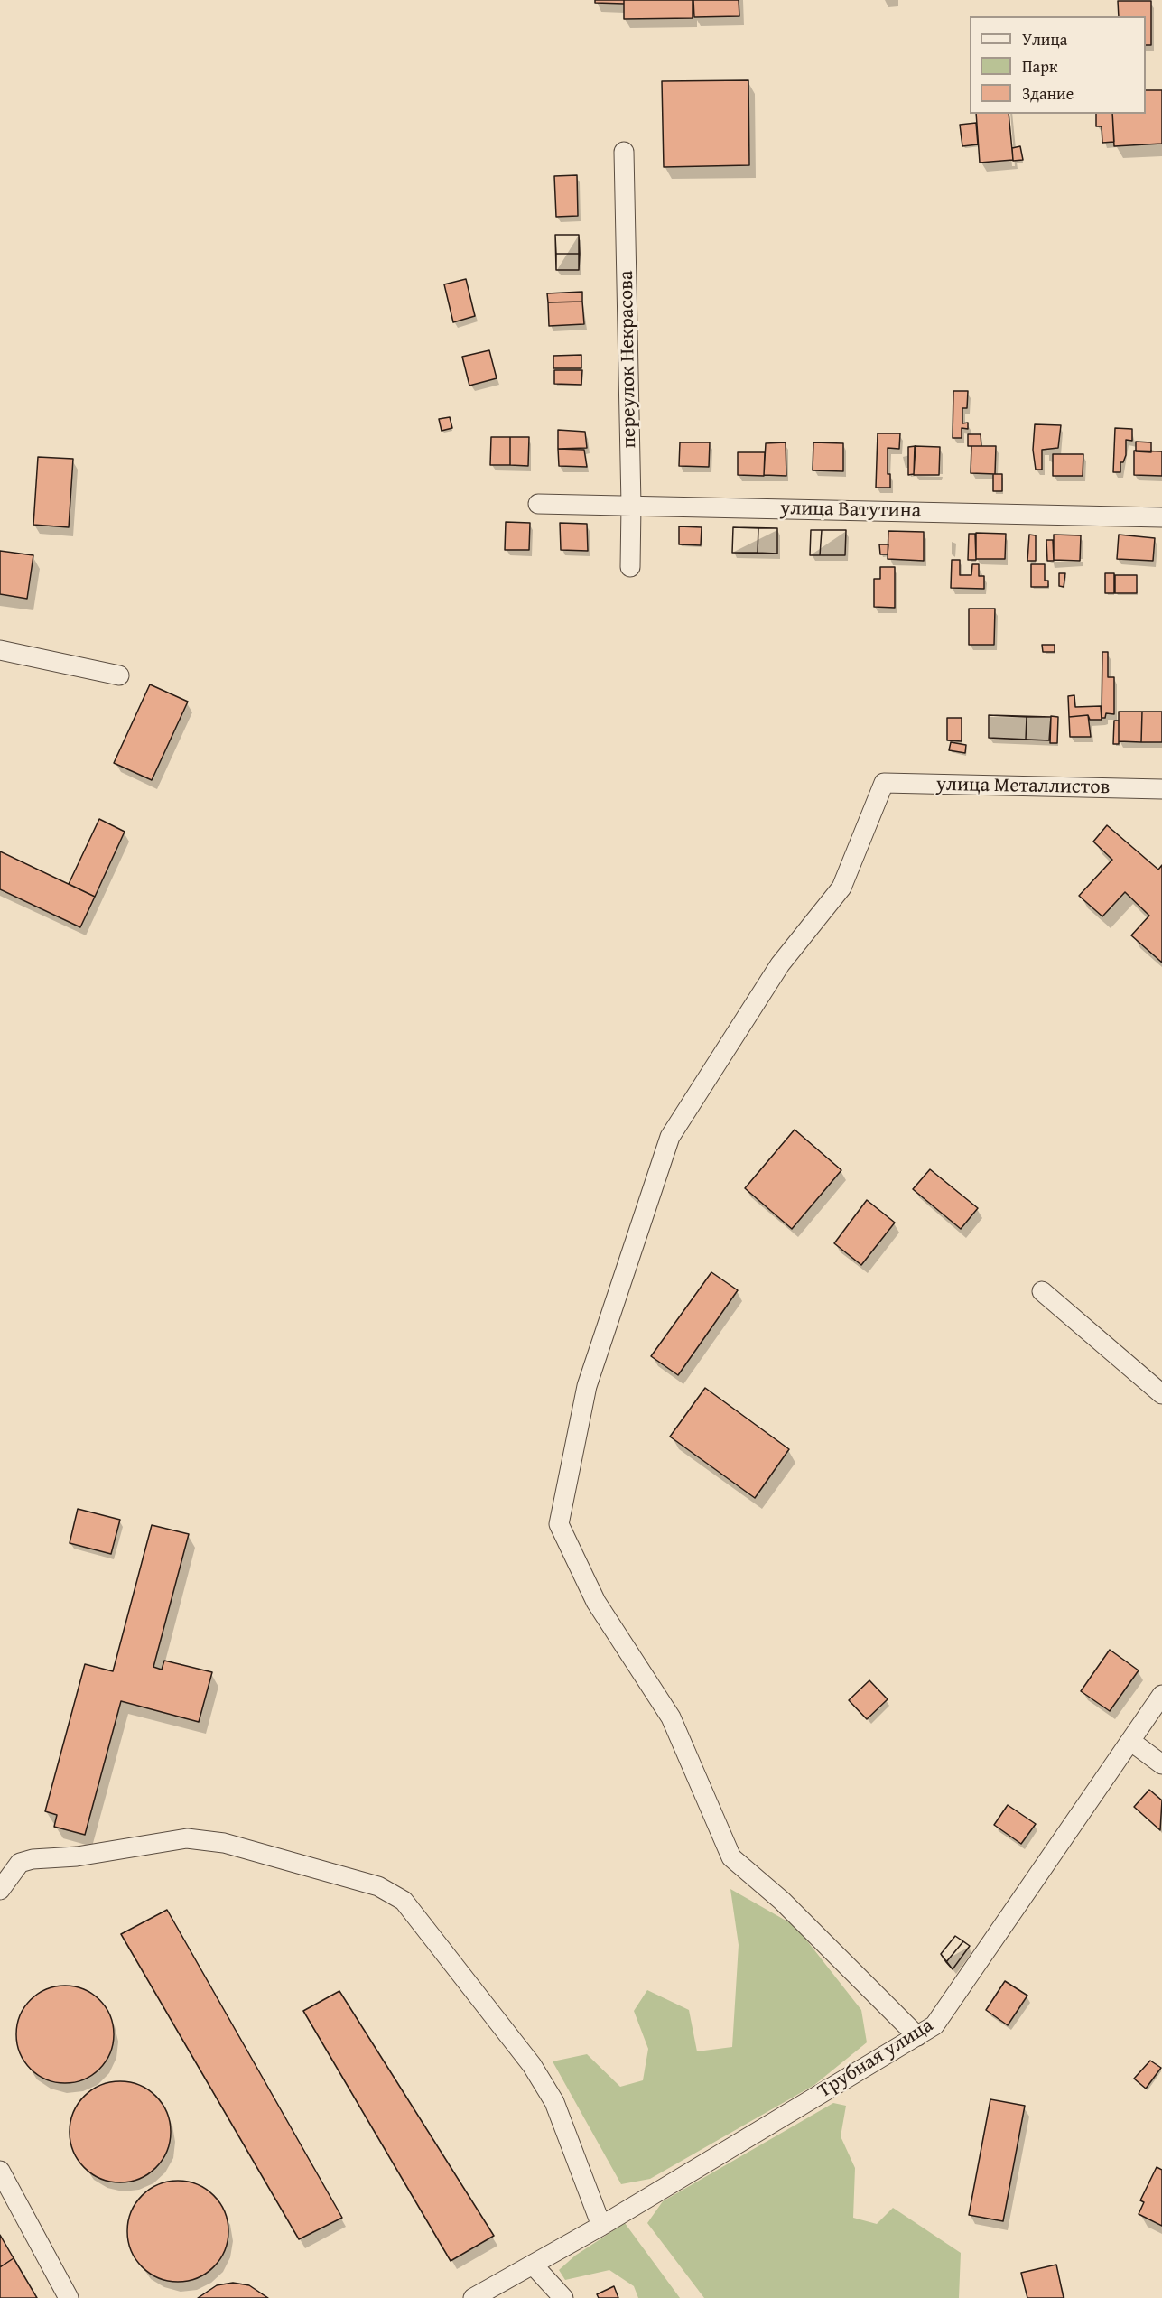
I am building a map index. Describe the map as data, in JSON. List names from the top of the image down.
{
  "streets": {
    "street": [
      "переулок Некрасова",
      "улица Ватутина",
      "улица Металлистов",
      "Трубная улица"
    ]
  },
  "crossings": [
    ["переулок Некрасова", "улица Ватутина"],
    ["улица Металлистов", "Трубная улица"]
  ],
  "legend": ["Улица", "Парк", "Здание"]
}
